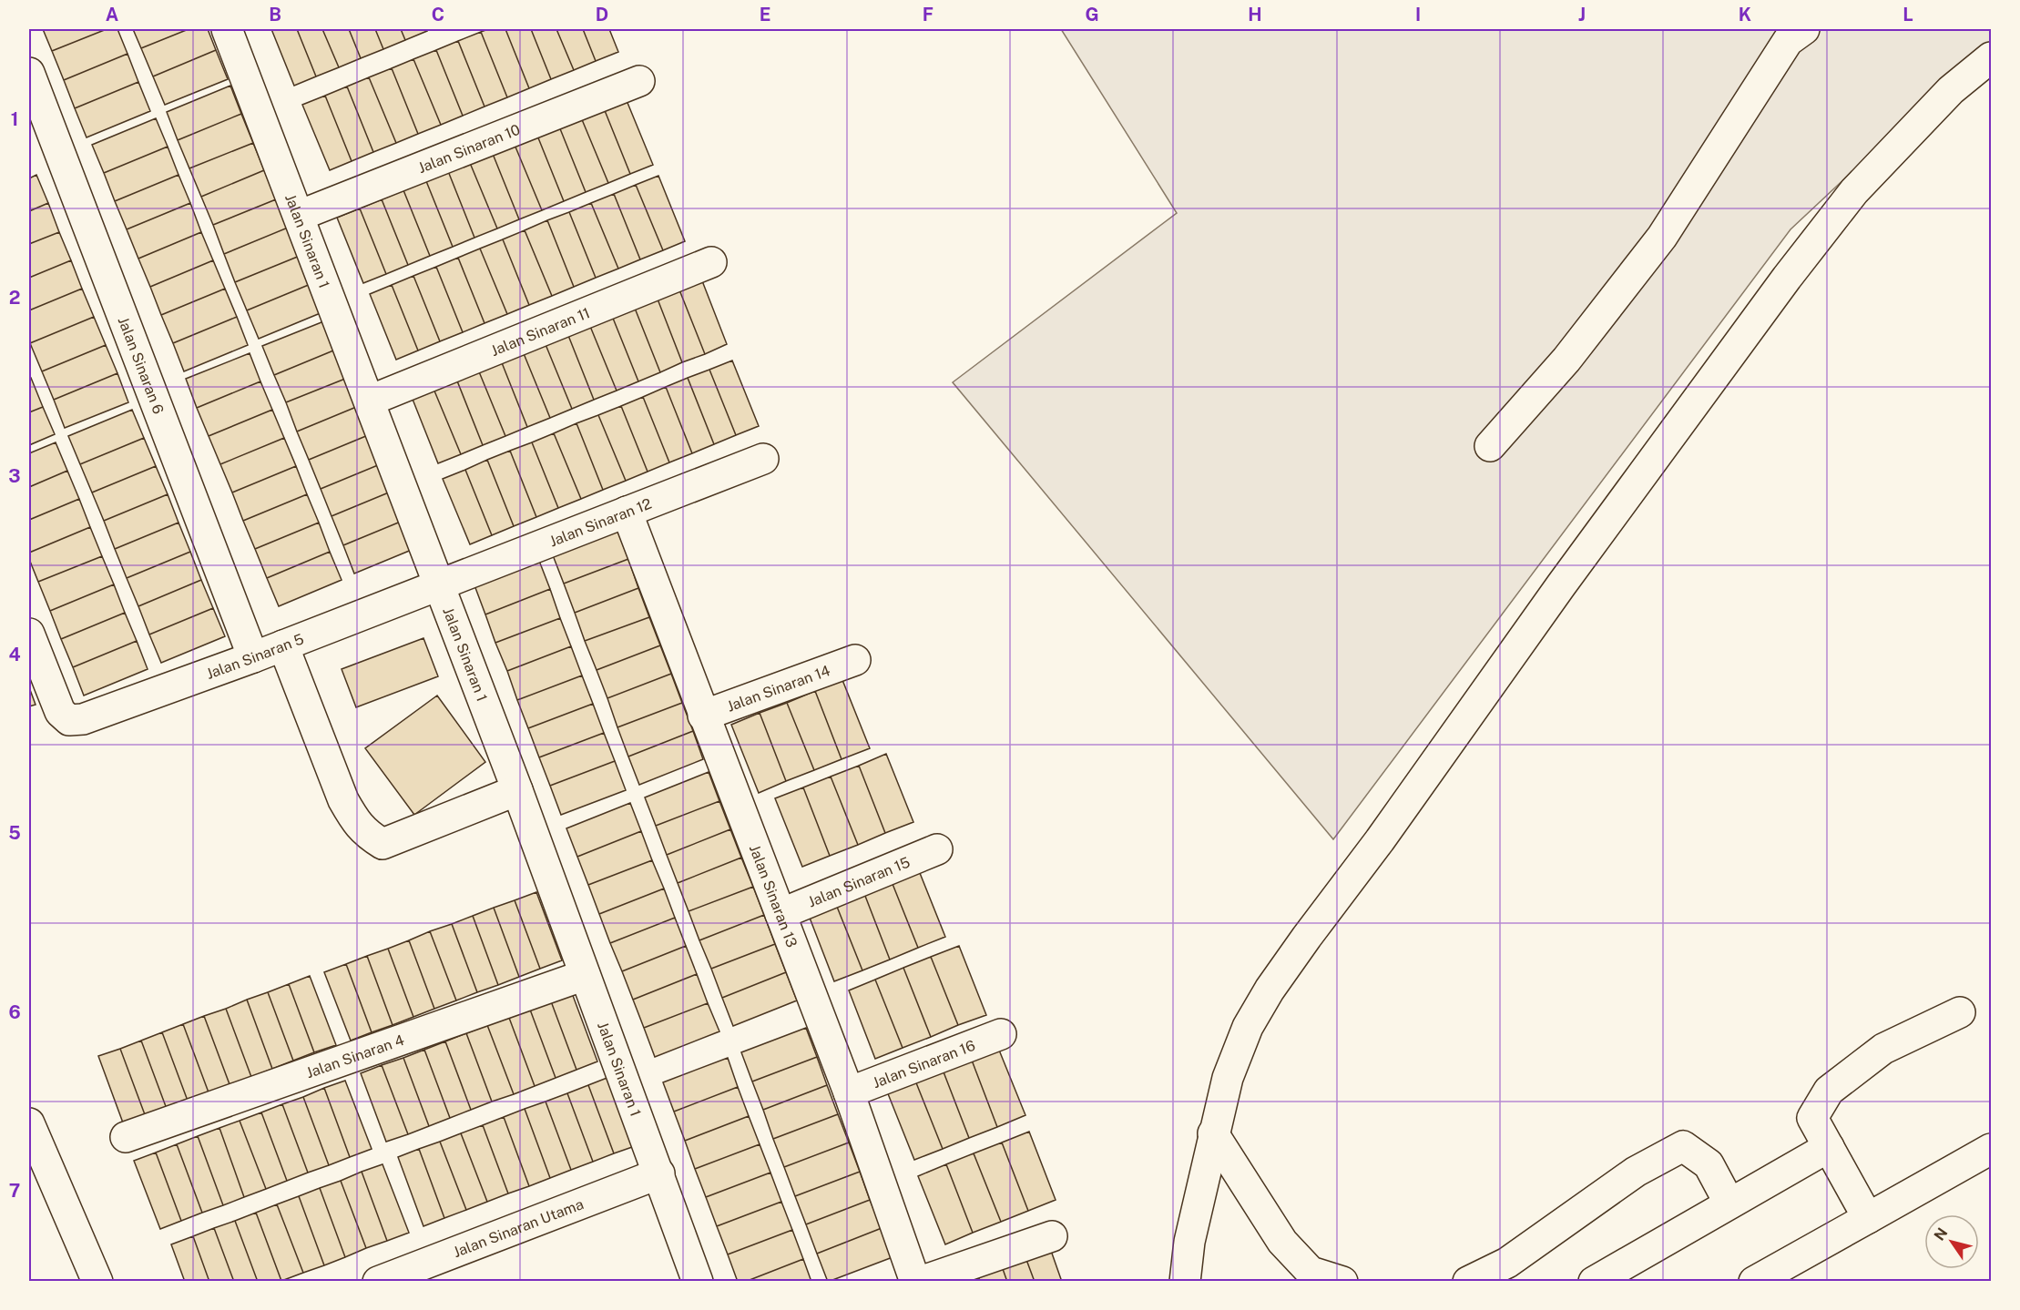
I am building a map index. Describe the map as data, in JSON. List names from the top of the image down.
{
  "streets": {
    "street": [
      "Jalan Sinaran 10",
      "Jalan Sinaran 1",
      "Jalan Sinaran 11",
      "Jalan Sinaran 6",
      "Jalan Sinaran 12",
      "Jalan Sinaran 5",
      "Jalan Sinaran 14",
      "Jalan Sinaran 15",
      "Jalan Sinaran 13",
      "Jalan Sinaran 4",
      "Jalan Sinaran 16",
      "Jalan Sinaran Utama"
    ]
  },
  "crossings": [
    ["Jalan Sinaran 10", "Jalan Sinaran 1"],
    ["Jalan Sinaran 1", "Jalan Sinaran 11"],
    ["Jalan Sinaran 1", "Jalan Sinaran 12"],
    ["Jalan Sinaran 1", "Jalan Sinaran 5"],
    ["Jalan Sinaran 1", "Jalan Sinaran 4"],
    ["Jalan Sinaran 1", "Jalan Sinaran Utama"],
    ["Jalan Sinaran 6", "Jalan Sinaran 5"],
    ["Jalan Sinaran 12", "Jalan Sinaran 5"],
    ["Jalan Sinaran 12", "Jalan Sinaran 13"],
    ["Jalan Sinaran 14", "Jalan Sinaran 13"],
    ["Jalan Sinaran 15", "Jalan Sinaran 13"],
    ["Jalan Sinaran 13", "Jalan Sinaran 16"]
  ],
  "north": "top left",
  "grid": {
    "columns": [
      "A",
      "B",
      "C",
      "D",
      "E",
      "F",
      "G",
      "H",
      "I",
      "J",
      "K",
      "L"
    ],
    "rows": [
      "1",
      "2",
      "3",
      "4",
      "5",
      "6",
      "7"
    ]
  }
}
